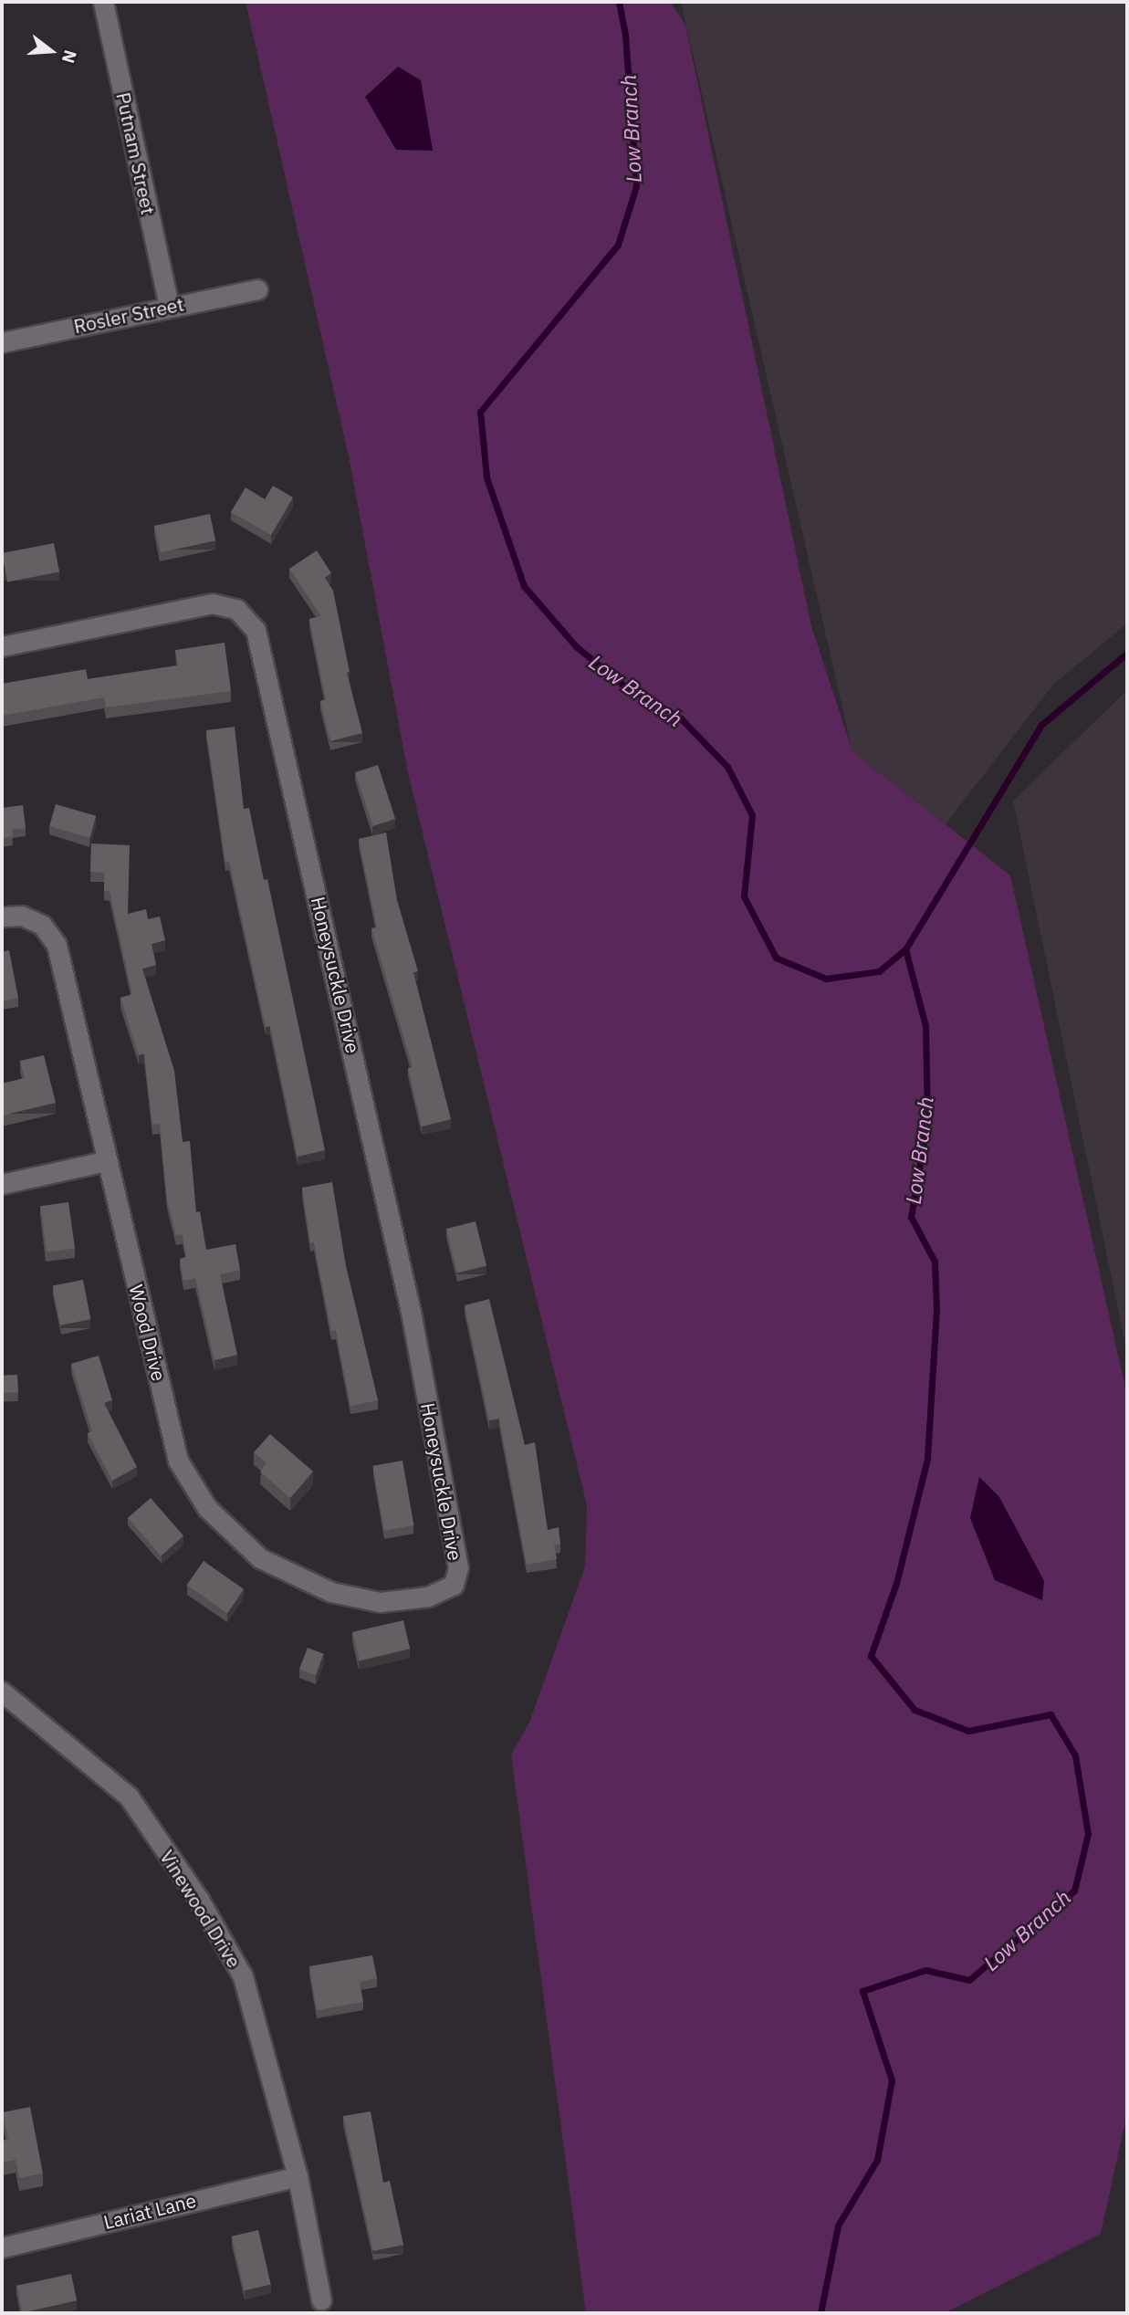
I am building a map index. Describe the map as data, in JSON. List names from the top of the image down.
{
  "streets": {
    "street": [
      "Putnam Street",
      "Rosler Street",
      "Honeysuckle Drive",
      "Wood Drive",
      "Vinewood Drive",
      "Lariat Lane"
    ]
  },
  "crossings": [
    ["Putnam Street", "Rosler Street"],
    ["Honeysuckle Drive", "Wood Drive"],
    ["Vinewood Drive", "Lariat Lane"]
  ],
  "water": ["Low Branch"],
  "north": "right"
}
